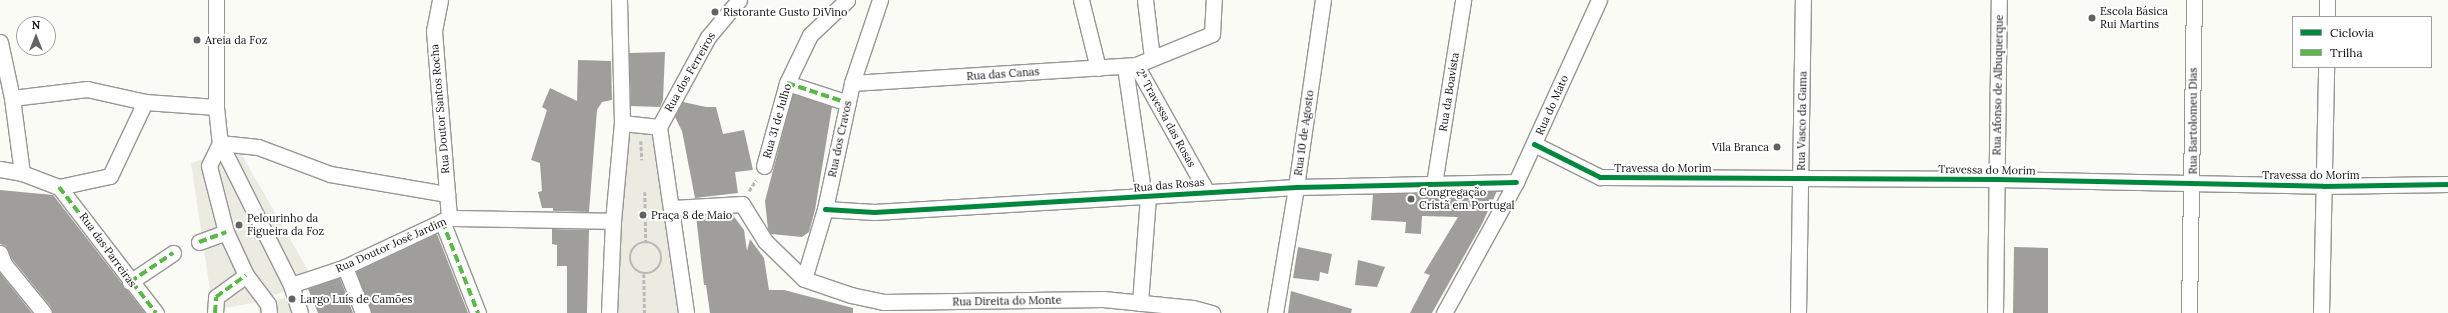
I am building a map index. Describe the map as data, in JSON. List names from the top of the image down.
{
  "streets": {
    "street": [
      "Rua dos Ferreiros",
      "Rua das Canas",
      "Rua Afonso de Albuquerque",
      "Rua da Boavista",
      "Rua do Mato",
      "Rua Doutor Santos Rocha",
      "2ª Travessa das Rosas",
      "Rua 31 de Julho",
      "Rua Vasco da Gama",
      "Rua Bartolomeu Dias",
      "Rua 10 de Agosto",
      "Rua dos Cravos",
      "Travessa do Morim",
      "Rua das Rosas",
      "Rua Doutor José Jardim",
      "Rua das Parreiras",
      "Rua Direita do Monte"
    ]
  },
  "crossings": [
    ["Rua das Canas", "2ª Travessa das Rosas"],
    ["Rua das Canas", "Rua dos Cravos"],
    ["Rua Afonso de Albuquerque", "Travessa do Morim"],
    ["Rua da Boavista", "Rua das Rosas"],
    ["Rua do Mato", "Travessa do Morim"],
    ["Rua do Mato", "Rua das Rosas"],
    ["Rua Doutor Santos Rocha", "Rua Doutor José Jardim"],
    ["2ª Travessa das Rosas", "Rua das Rosas"],
    ["Rua Vasco da Gama", "Travessa do Morim"],
    ["Rua Bartolomeu Dias", "Travessa do Morim"],
    ["Rua 10 de Agosto", "Rua das Rosas"],
    ["Rua dos Cravos", "Rua das Rosas"],
    ["Rua dos Cravos", "Rua Direita do Monte"]
  ],
  "places": [
    "Ristorante Gusto DiVino",
    "Escola Básica Rui Martins",
    "Areia da Foz",
    "Vila Branca",
    "Congregação Cristã em Portugal",
    "Praça 8 de Maio",
    "Pelourinho da Figueira da Foz",
    "Largo Luís de Camões"
  ],
  "legend": ["Ciclovia", "Trilha"],
  "north": "top"
}
